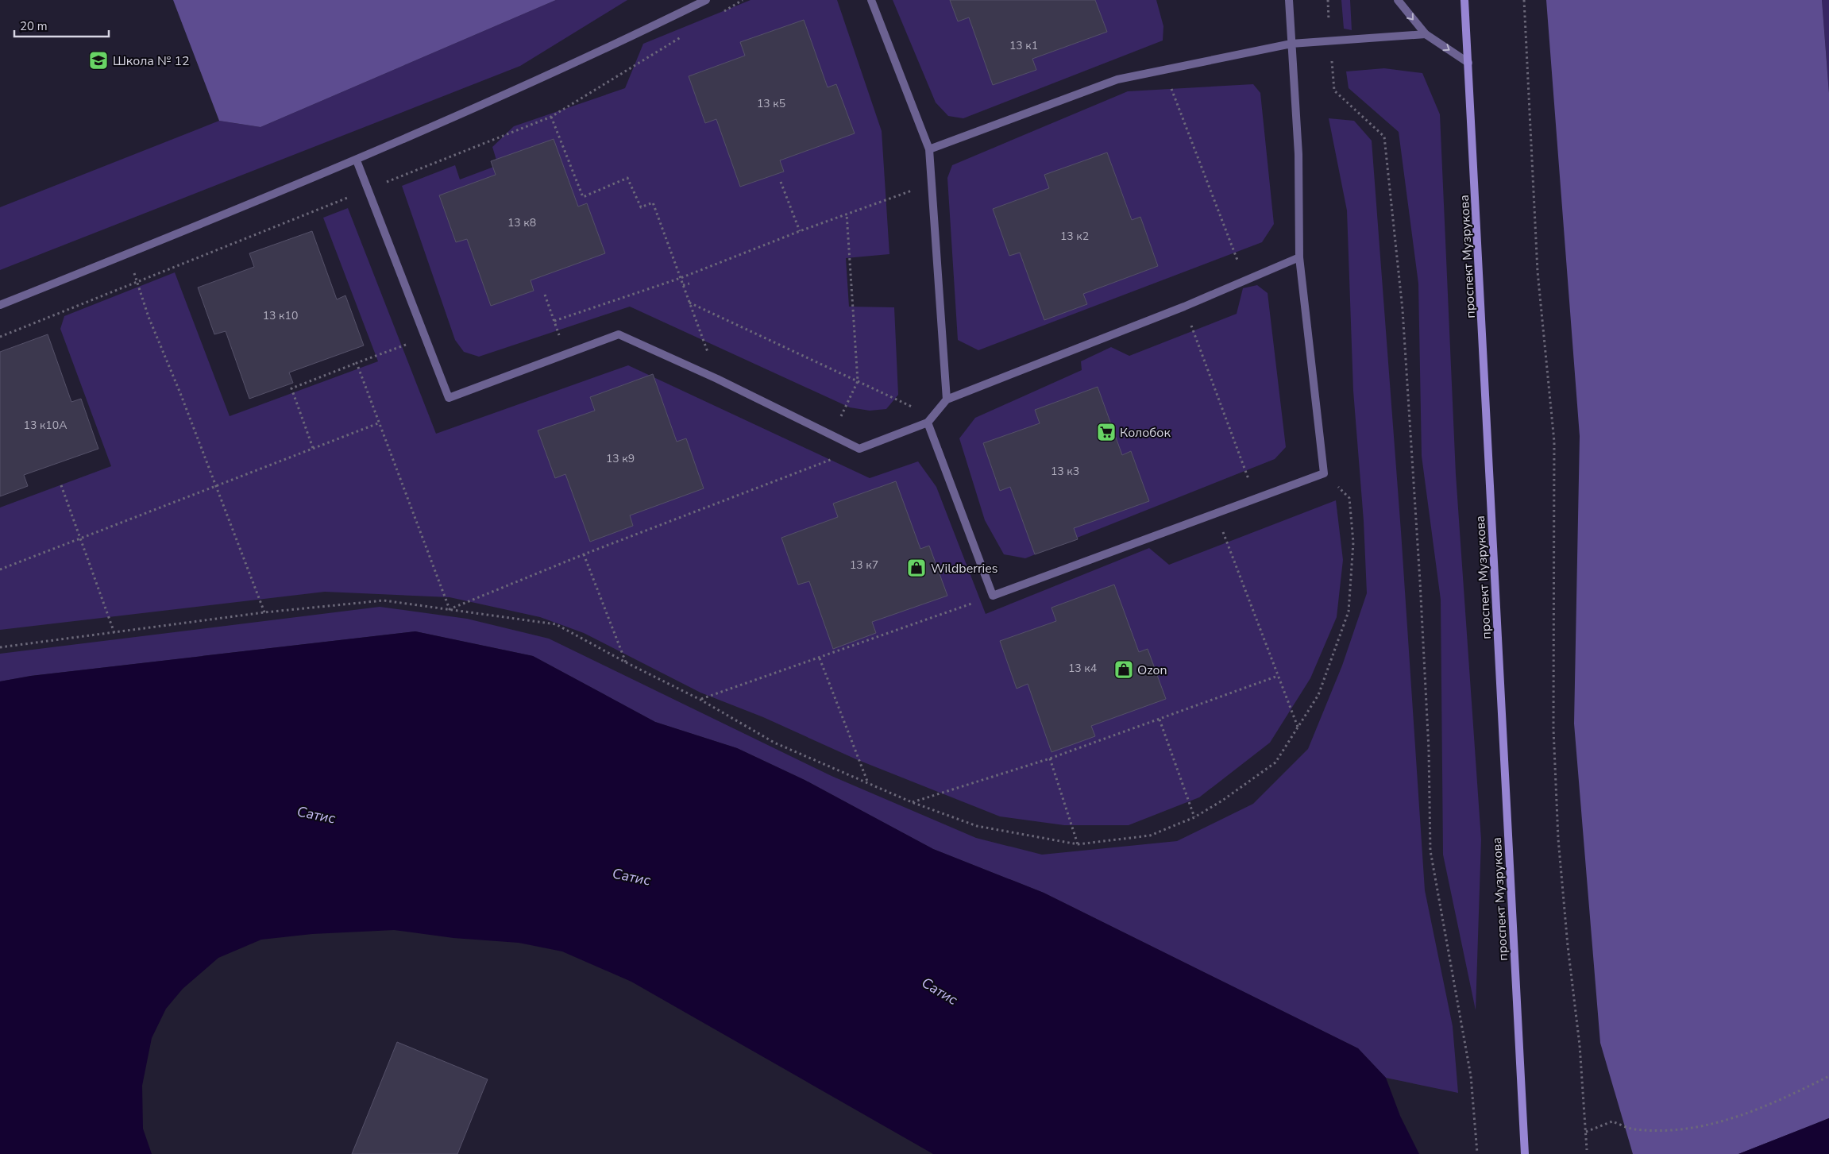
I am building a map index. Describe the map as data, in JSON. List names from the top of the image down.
{
  "streets": {
    "main road": ["проспект Музрукова"]
  },
  "water": ["Сатис"],
  "places": {
    "school or university": ["Школа № 12"],
    "supermarket": ["Колобок"],
    "shop": ["Wildberries", "Ozon"]
  },
  "house_numbers": [
    "13 к1",
    "13 к5",
    "13 к8",
    "13 к2",
    "13 к10",
    "13 к10А",
    "13 к9",
    "13 к3",
    "13 к7",
    "13 к4"
  ],
  "scale_bar": "20 m"
}
